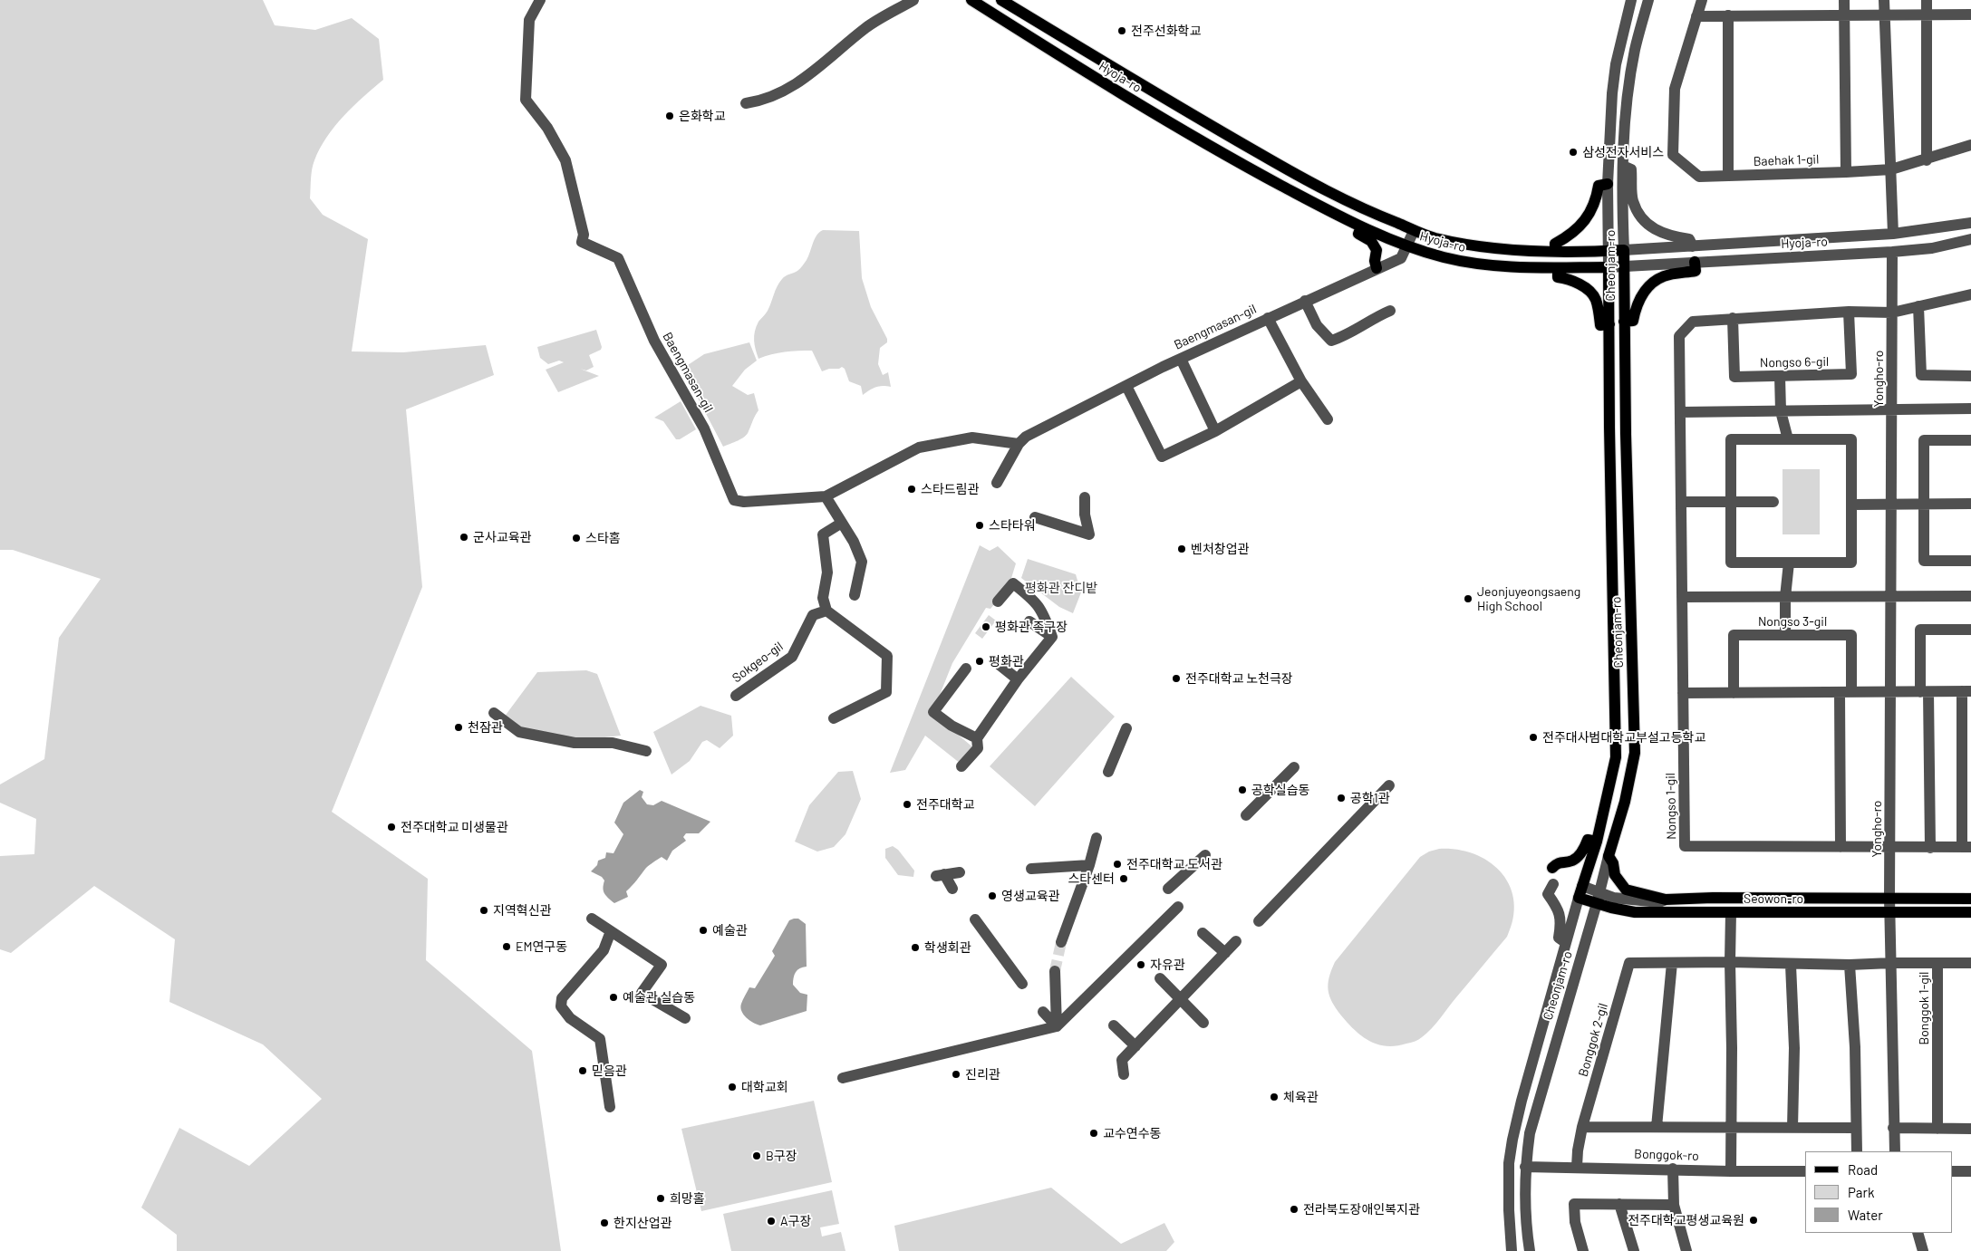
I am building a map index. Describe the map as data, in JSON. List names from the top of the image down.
{
  "streets": {
    "main road": ["Hyoja-ro", "Cheonjam-ro", "Seowon-ro"],
    "street": [
      "Baehak 1-gil",
      "Baengmasan-gil",
      "Nongso 6-gil",
      "Yongho-ro",
      "Nongso 3-gil",
      "Sokgeo-gil",
      "Nongso 1-gil",
      "Bonggok 1-gil",
      "Bonggok 2-gil",
      "Bonggok-ro"
    ]
  },
  "crossings": [
    ["Hyoja-ro", "Cheonjam-ro"],
    ["Hyoja-ro", "Baengmasan-gil"],
    ["Hyoja-ro", "Yongho-ro"],
    ["Cheonjam-ro", "Seowon-ro"],
    ["Cheonjam-ro", "Bonggok-ro"],
    ["Yongho-ro", "Nongso 1-gil"],
    ["Yongho-ro", "Seowon-ro"],
    ["Yongho-ro", "Bonggok 1-gil"],
    ["Yongho-ro", "Bonggok 2-gil"],
    ["Nongso 3-gil", "Nongso 1-gil"],
    ["Bonggok 1-gil", "Bonggok 2-gil"],
    ["Bonggok 2-gil", "Bonggok-ro"]
  ],
  "parks": ["평화관 잔디밭"],
  "places": [
    "전주선화학교",
    "은화학교",
    "삼성전자서비스",
    "스타드림관",
    "스타타워",
    "군사교육관",
    "스타홈",
    "벤처창업관",
    "Jeonjuyeongsaeng High School",
    "평화관 족구장",
    "평화관",
    "전주대학교 노천극장",
    "천잠관",
    "전주대사범대학교부설고등학교",
    "공학실습동",
    "공학1관",
    "전주대학교",
    "전주대학교 미생물관",
    "전주대학교 도서관",
    "스타센터",
    "영생교육관",
    "지역혁신관",
    "예술관",
    "EM연구동",
    "학생회관",
    "자유관",
    "예술관 실습동",
    "믿음관",
    "진리관",
    "대학교회",
    "체육관",
    "교수연수동",
    "B구장",
    "희망홀",
    "전라북도장애인복지관",
    "전주대학교평생교육원",
    "A구장",
    "한지산업관"
  ],
  "legend": ["Road", "Park", "Water"]
}
